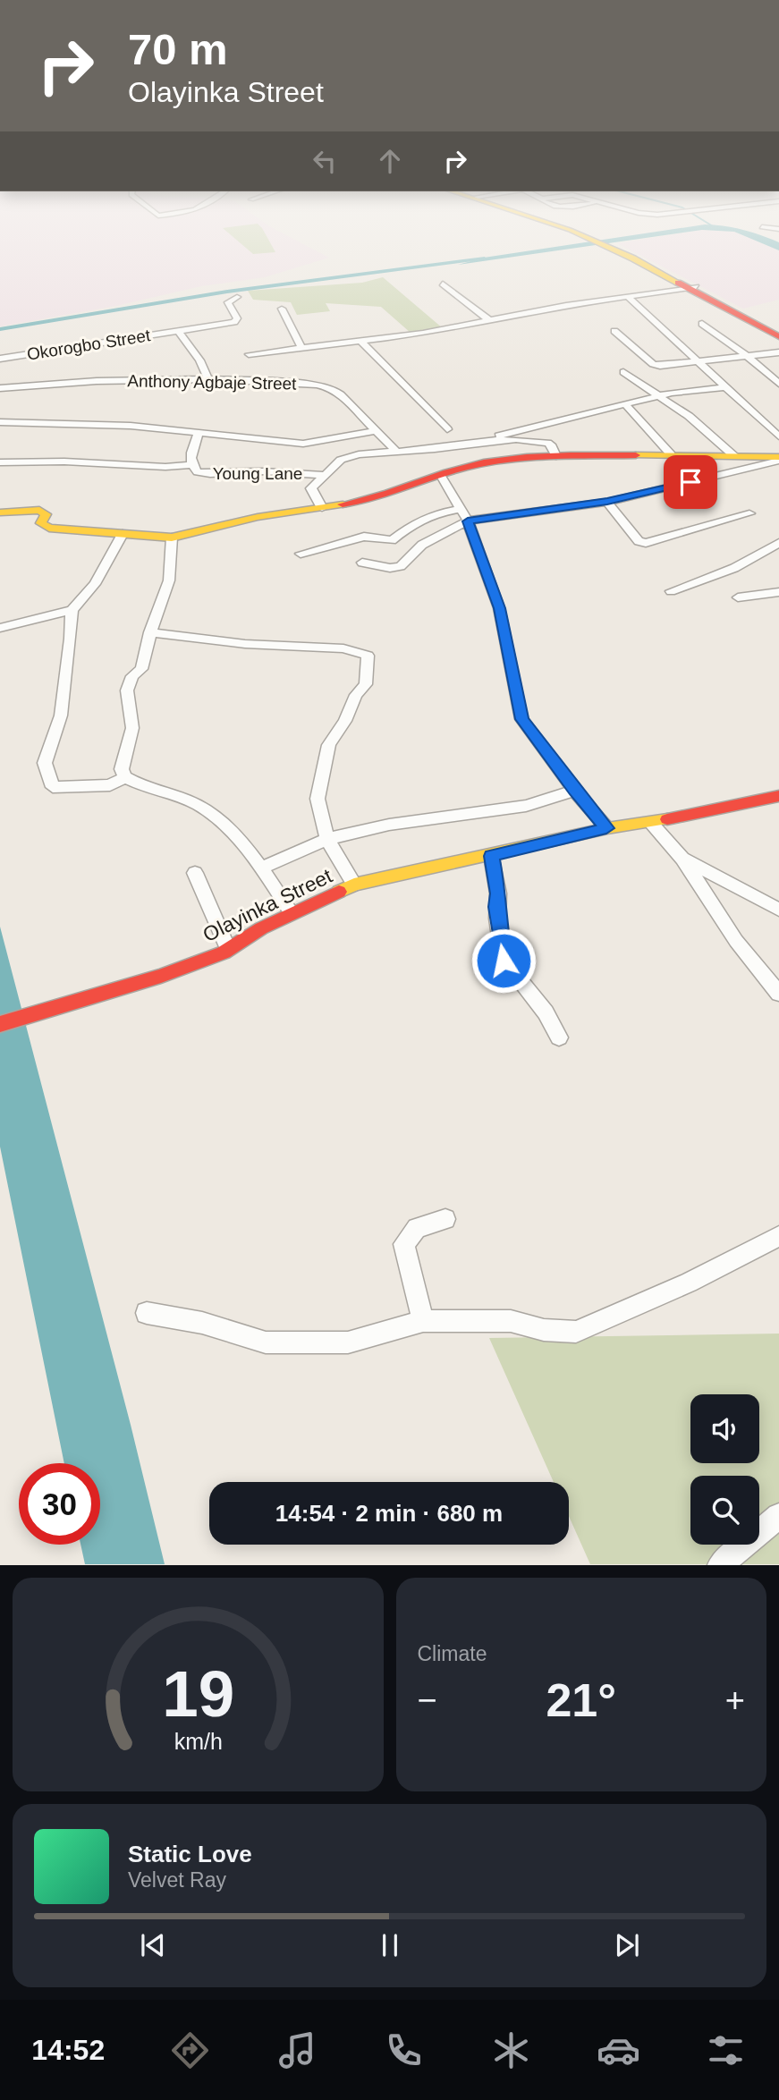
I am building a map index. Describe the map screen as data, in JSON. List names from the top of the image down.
{
  "streets": {
    "street": [
      "Okorogbo Street",
      "Anthony Agbaje Street",
      "Young Lane",
      "Olayinka Street"
    ]
  },
  "page": {
    "turn": ["70 m", "Olayinka Street"],
    "limit": "30",
    "trip": "14:54 · 2 min · 680 m",
    "tile": "Climate",
    "heat": ["−", "21°", "+"],
    "song": ["Static Love", "Velvet Ray"],
    "tabs": "14:52",
    "gauge": ["19", "km/h"]
  }
}
